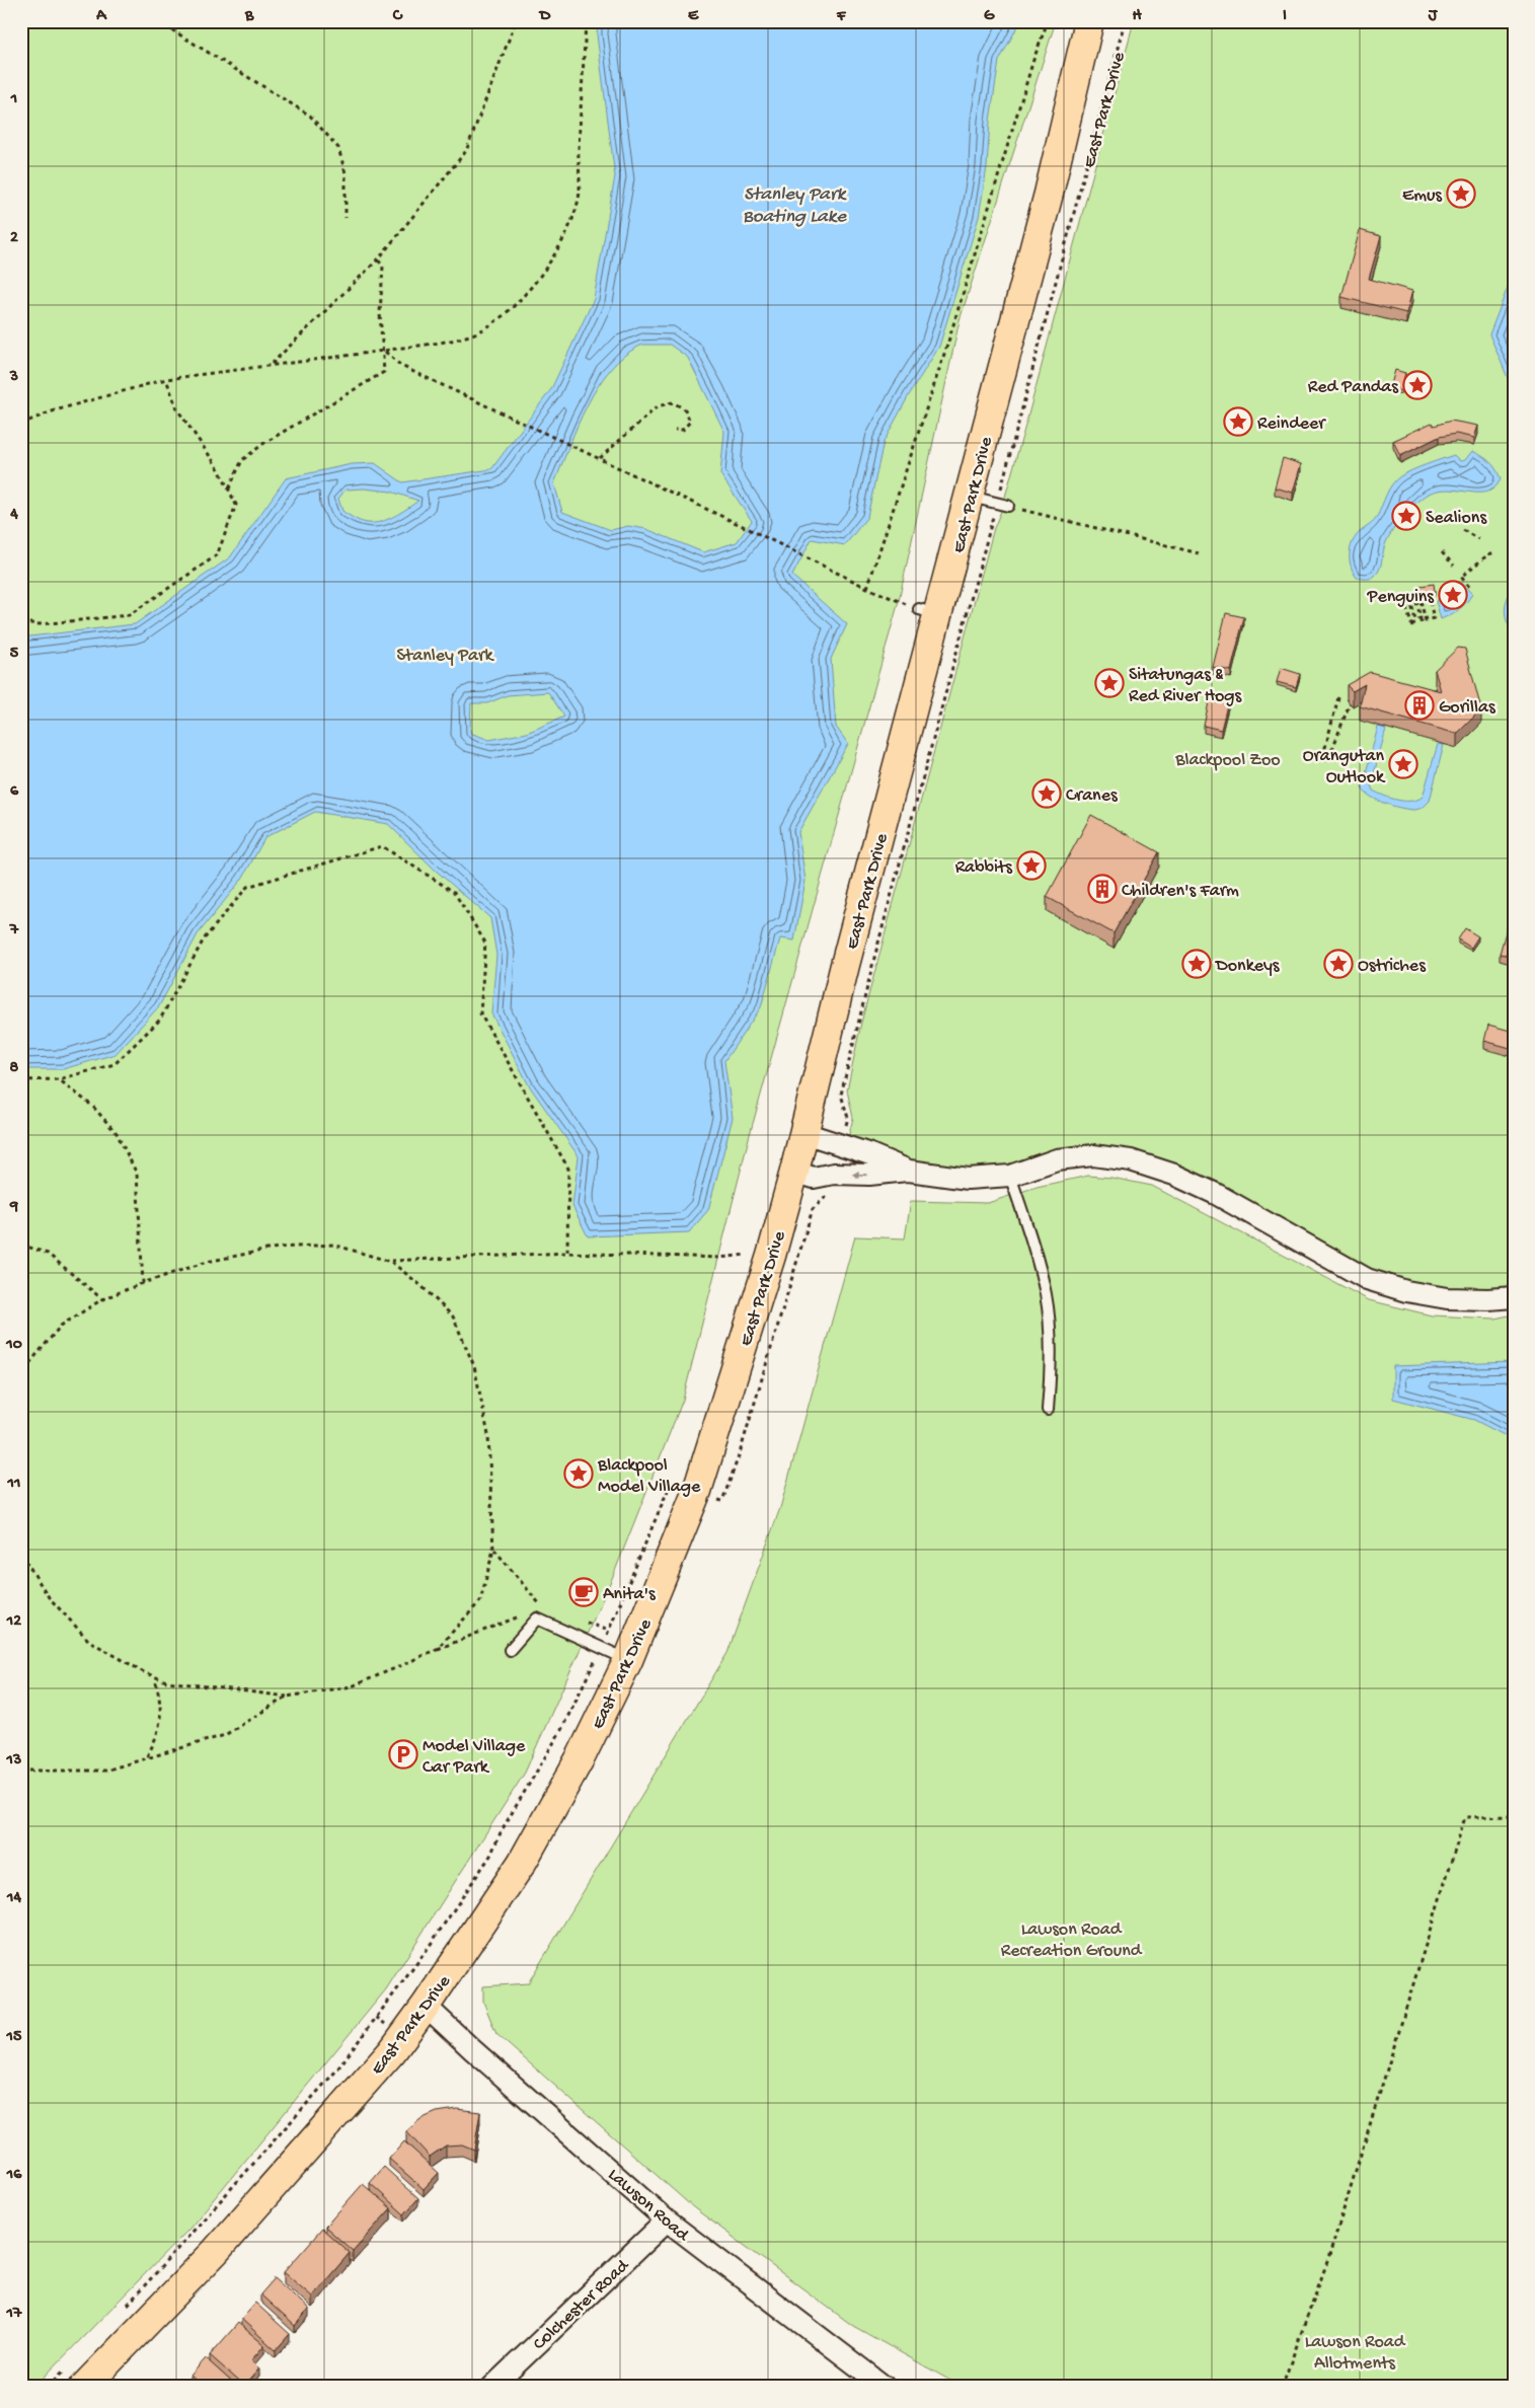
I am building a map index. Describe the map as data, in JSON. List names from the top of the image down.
{
  "streets": {
    "main road": ["East Park Drive"],
    "street": ["Lawson Road", "Colchester Road"]
  },
  "crossings": [
    ["East Park Drive", "Lawson Road"],
    ["Lawson Road", "Colchester Road"]
  ],
  "water": ["Stanley Park Boating Lake"],
  "parks": [
    "Stanley Park",
    "Blackpool Zoo",
    "Lawson Road Recreation Ground",
    "Lawson Road Allotments"
  ],
  "places": {
    "place": [
      "Emus",
      "Red Pandas",
      "Reindeer",
      "Sealions",
      "Penguins",
      "Sitatungas & Red River Hogs",
      "Orangutan Outlook",
      "Cranes",
      "Rabbits",
      "Donkeys",
      "Ostriches",
      "Blackpool Model Village"
    ],
    "building": ["Gorillas", "Children's Farm"],
    "cafe": ["Anita's"],
    "parking": ["Model Village Car Park"]
  },
  "grid": {
    "columns": [
      "A",
      "B",
      "C",
      "D",
      "E",
      "F",
      "G",
      "H",
      "I",
      "J"
    ],
    "rows": [
      "1",
      "2",
      "3",
      "4",
      "5",
      "6",
      "7",
      "8",
      "9",
      "10",
      "11",
      "12",
      "13",
      "14",
      "15",
      "16",
      "17"
    ]
  }
}
